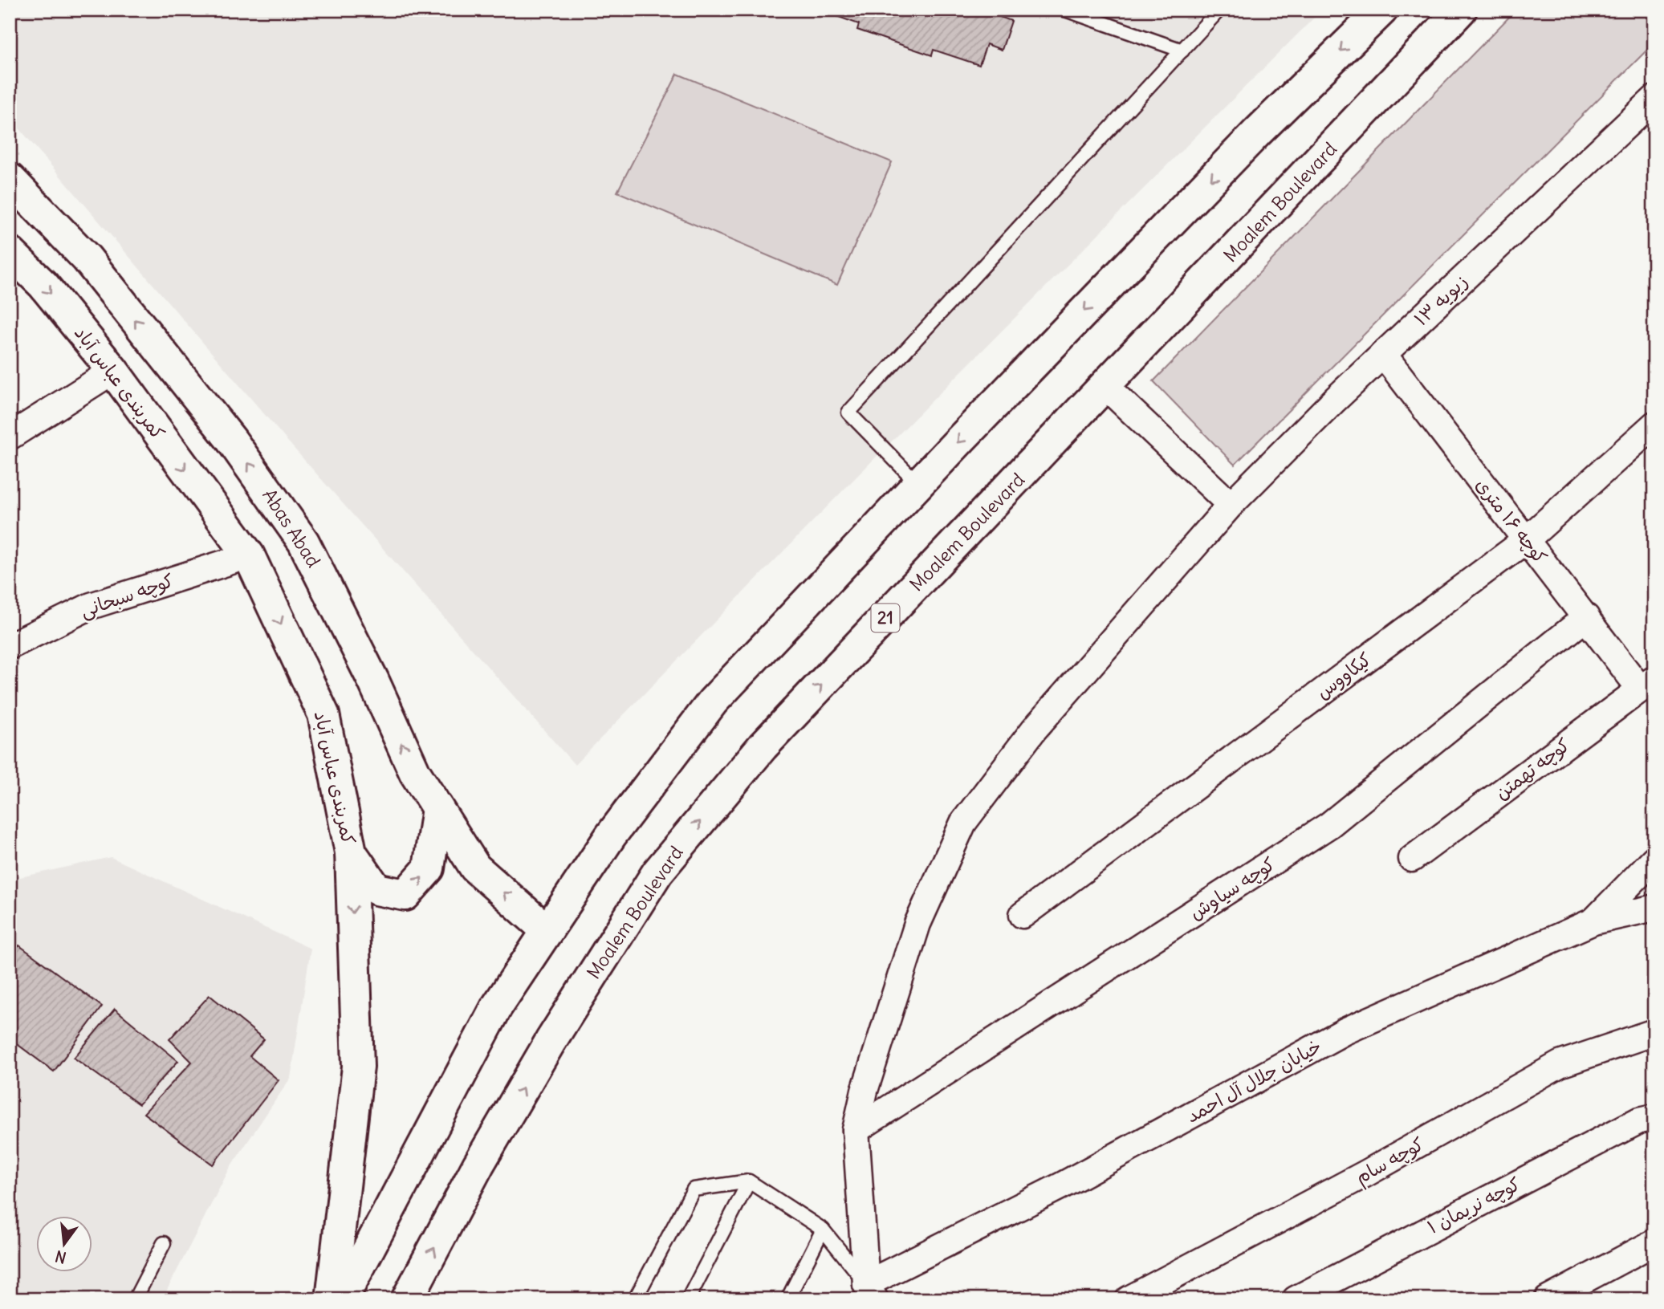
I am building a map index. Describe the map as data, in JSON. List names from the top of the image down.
{
  "streets": {
    "main road": [
      "Moalem Boulevard",
      "کمربندی عباس آباد",
      "Abas Abad",
      "21"
    ],
    "street": [
      "زیویه ۱۳",
      "کوچه ۱۶ متری",
      "کوچه سبحانی",
      "کیکاووس",
      "کوچه تهمتن",
      "کوچه سیاوش",
      "خیابان جلال آل احمد",
      "کوچه سام",
      "کوچه نریمان ۱"
    ]
  },
  "crossings": [
    ["زیویه ۱۳", "کوچه ۱۶ متری"],
    ["زیویه ۱۳", "کوچه سیاوش"],
    ["زیویه ۱۳", "خیابان جلال آل احمد"],
    ["کمربندی عباس آباد", "کوچه سبحانی"],
    ["کوچه ۱۶ متری", "کیکاووس"],
    ["کوچه ۱۶ متری", "کوچه تهمتن"],
    ["کوچه ۱۶ متری", "کوچه سیاوش"]
  ],
  "one_way": ["کمربندی عباس آباد", "Abas Abad"],
  "north": "bottom"
}
